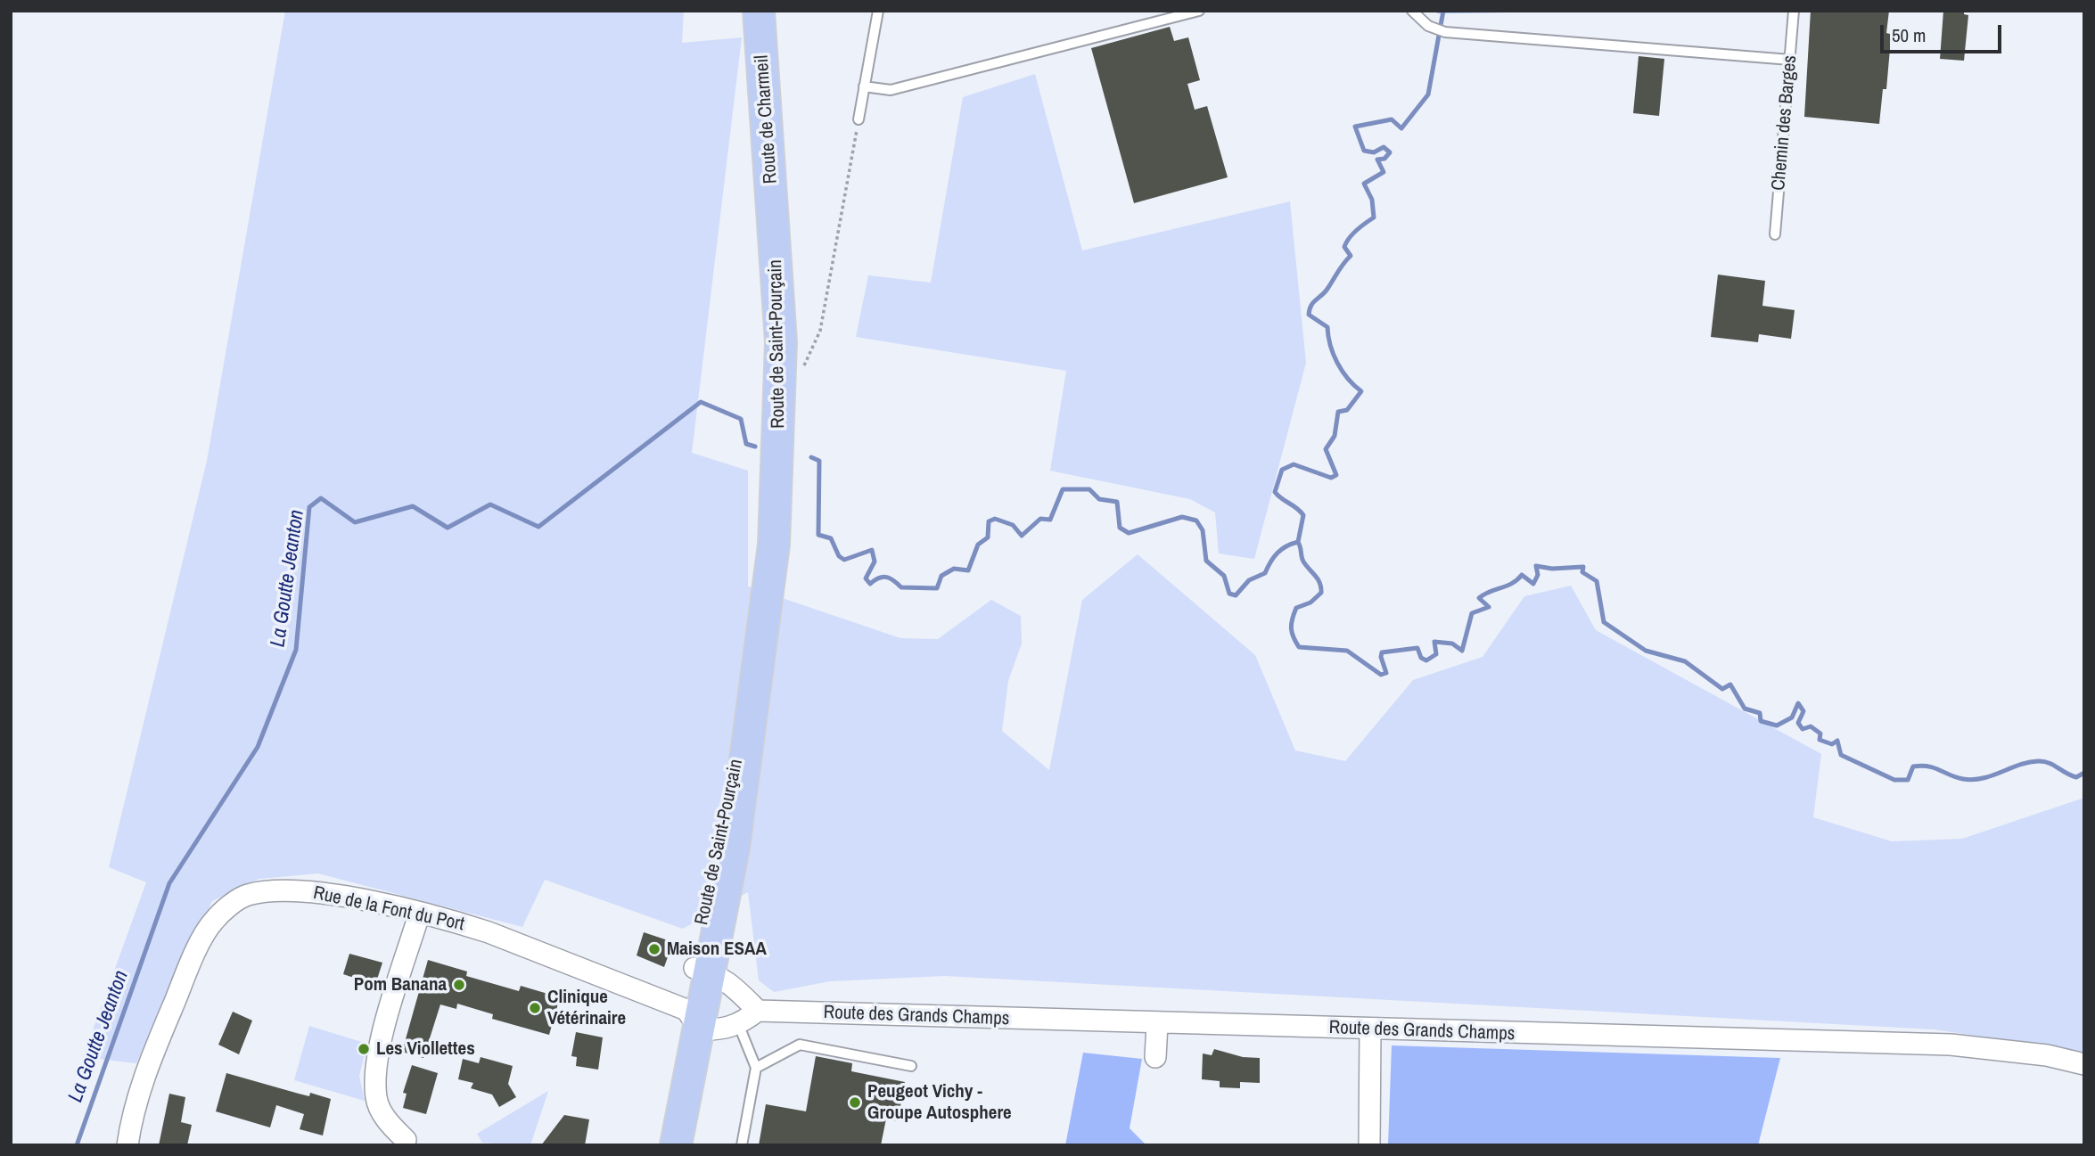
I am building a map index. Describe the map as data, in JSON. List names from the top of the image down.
{
  "streets": {
    "main road": ["Route de Charmeil", "Route de Saint-Pourçain"],
    "street": ["Rue de la Font du Port", "Route des Grands Champs"],
    "lane": ["Chemin des Barges"]
  },
  "crossings": [
    ["Route de Charmeil", "Route de Saint-Pourçain"],
    ["Route de Saint-Pourçain", "Rue de la Font du Port"]
  ],
  "water": ["La Goutte Jeanton"],
  "places": [
    "Maison ESAA",
    "Pom Banana",
    "Clinique Vétérinaire",
    "Les Viollettes",
    "Peugeot Vichy - Groupe Autosphere"
  ],
  "scale_bar": "50 m"
}
